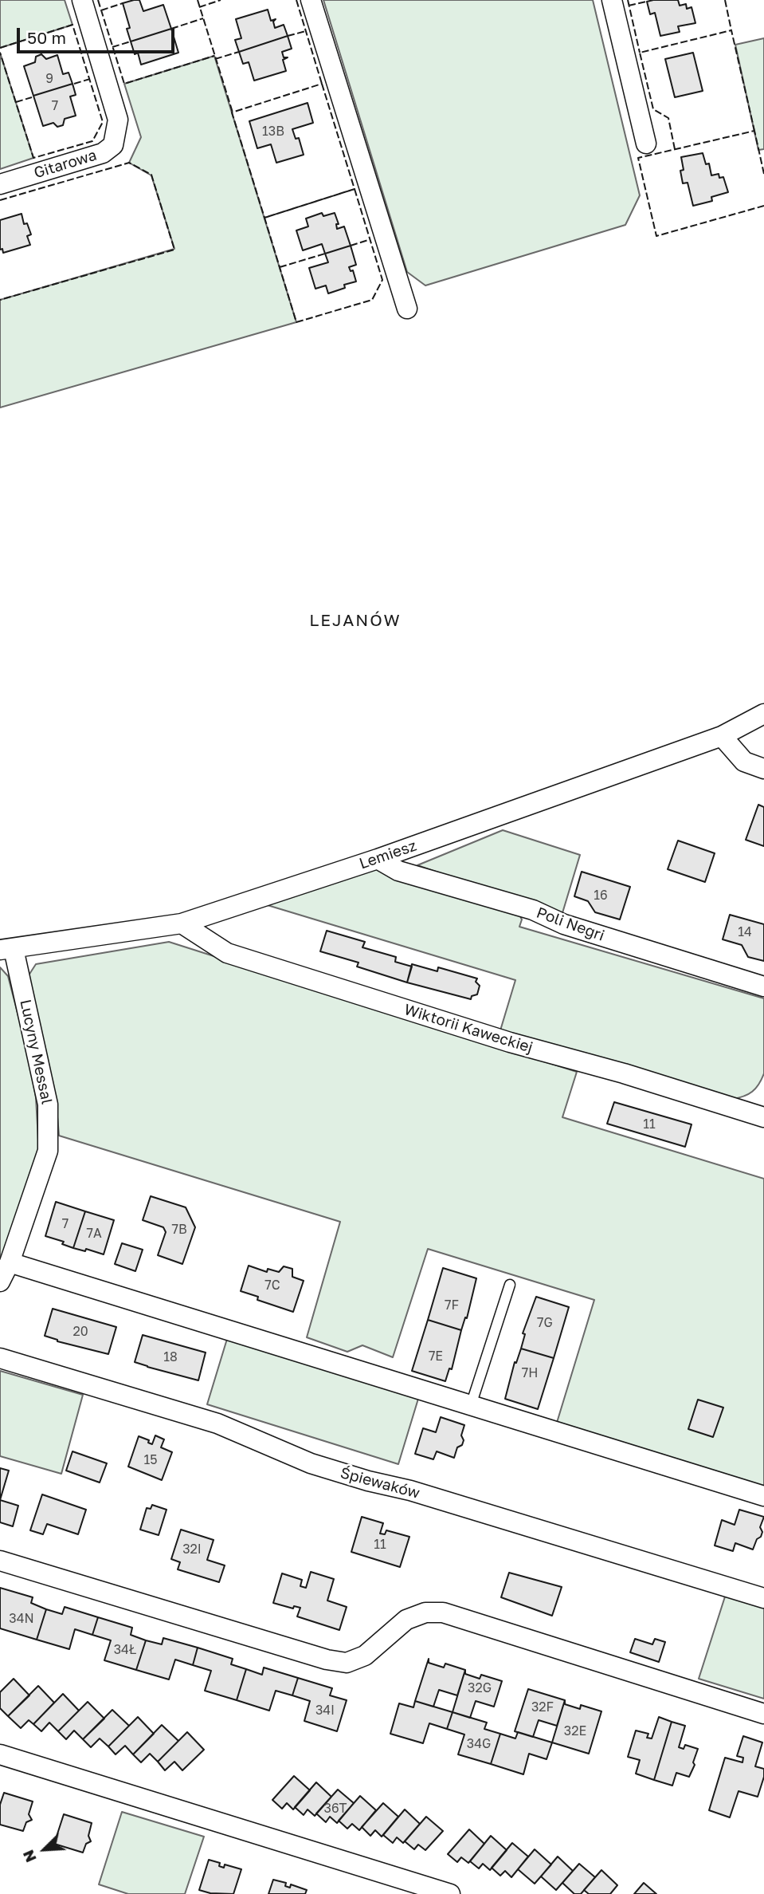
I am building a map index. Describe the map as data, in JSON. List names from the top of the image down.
{
  "streets": {
    "street": [
      "Gitarowa",
      "Lemiesz",
      "Poli Negri",
      "Wiktorii Kaweckiej",
      "Lucyny Messal",
      "Śpiewaków"
    ]
  },
  "crossings": [
    ["Lemiesz", "Poli Negri"],
    ["Lemiesz", "Wiktorii Kaweckiej"],
    ["Lemiesz", "Lucyny Messal"]
  ],
  "districts": ["LEJANÓW"],
  "house_numbers": [
    "9",
    "7",
    "13B",
    "16",
    "14",
    "11",
    "7",
    "7B",
    "7A",
    "7C",
    "7F",
    "7G",
    "20",
    "7E",
    "18",
    "7H",
    "15",
    "11",
    "32I",
    "34N",
    "34Ł",
    "32G",
    "32F",
    "34I",
    "32E",
    "34G",
    "36T"
  ],
  "scale_bar": "50 m",
  "north": "bottom left"
}
